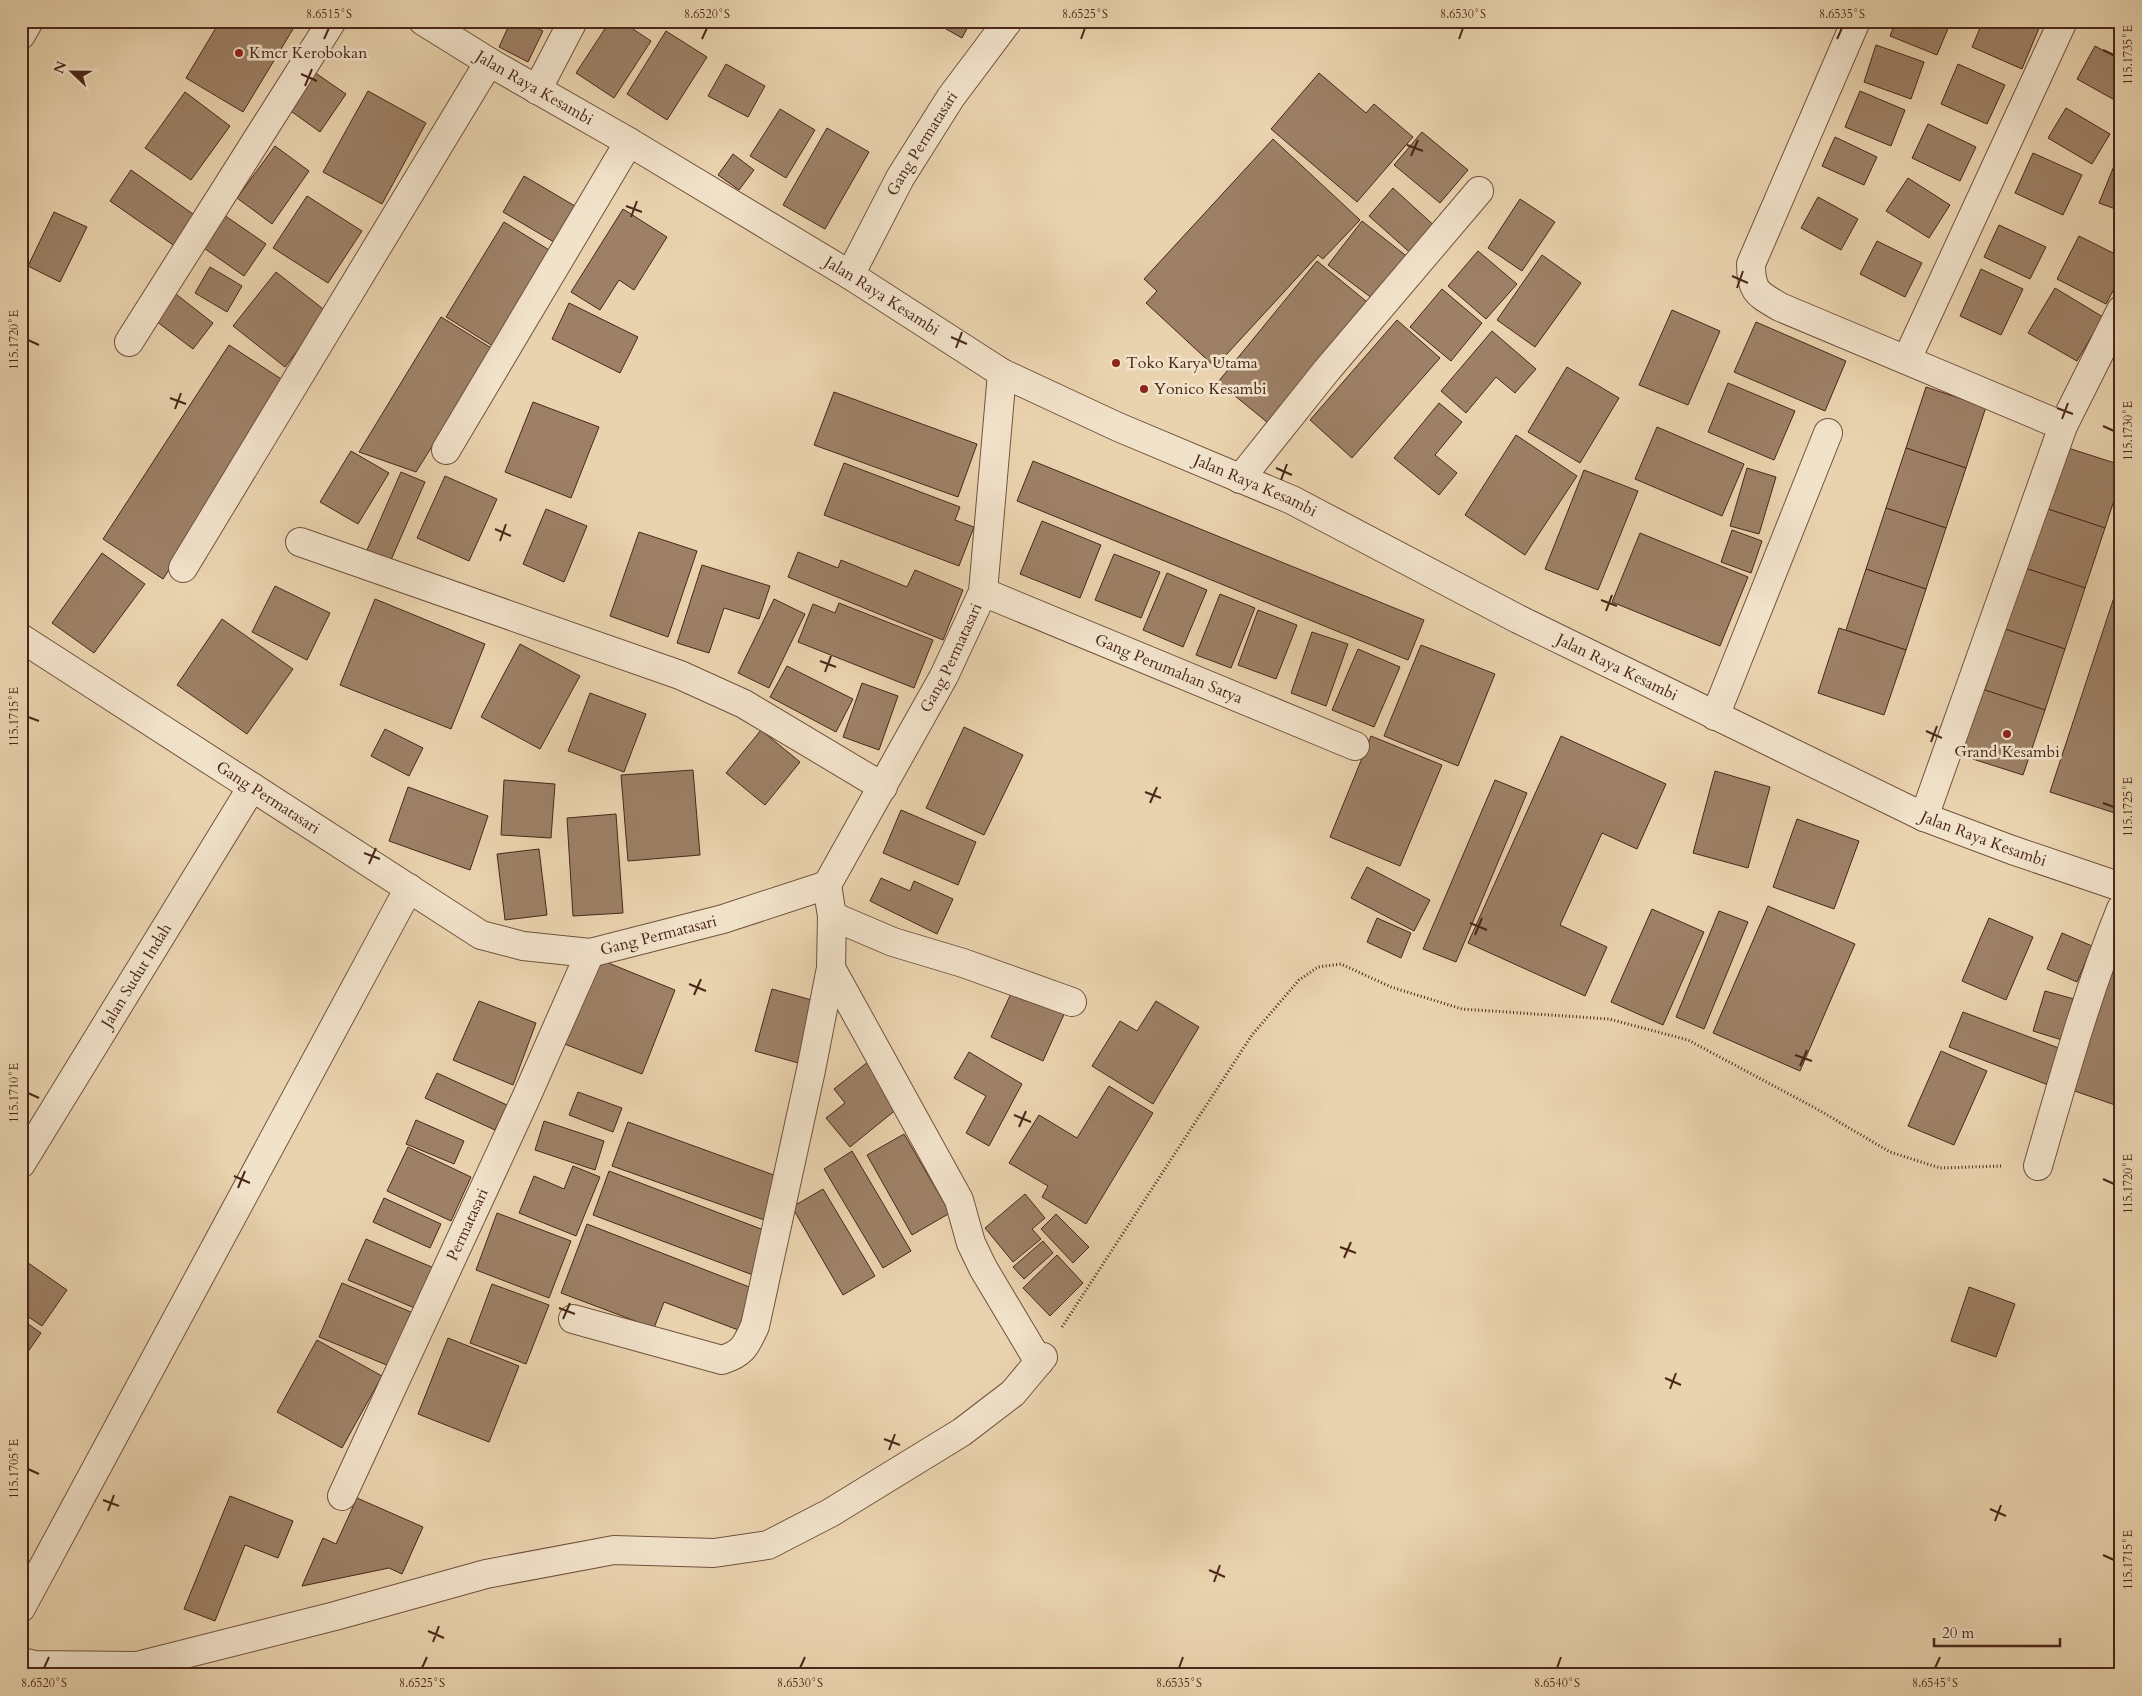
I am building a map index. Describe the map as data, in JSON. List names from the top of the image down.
{
  "streets": {
    "street": [
      "Jalan Raya Kesambi",
      "Gang Permatasari",
      "Gang Perumahan Satya",
      "Jalan Sudut Indah",
      "Permatasari"
    ]
  },
  "crossings": [
    ["Jalan Raya Kesambi", "Gang Permatasari"],
    ["Gang Permatasari", "Gang Perumahan Satya"],
    ["Gang Permatasari", "Jalan Sudut Indah"],
    ["Gang Permatasari", "Permatasari"]
  ],
  "places": [
    "Kmcr Kerobokan",
    "Toko Karya Utama",
    "Yonico Kesambi",
    "Grand Kesambi"
  ],
  "scale_bar": "20 m",
  "north": "left",
  "coordinates": [
    "8.6515°S",
    "8.6520°S",
    "8.6525°S",
    "8.6530°S",
    "8.6535°S",
    "115.1735°E",
    "115.1720°E",
    "115.1730°E",
    "115.1715°E",
    "115.1725°E",
    "115.1710°E",
    "115.1705°E",
    "8.6540°S",
    "8.6545°S"
  ]
}
